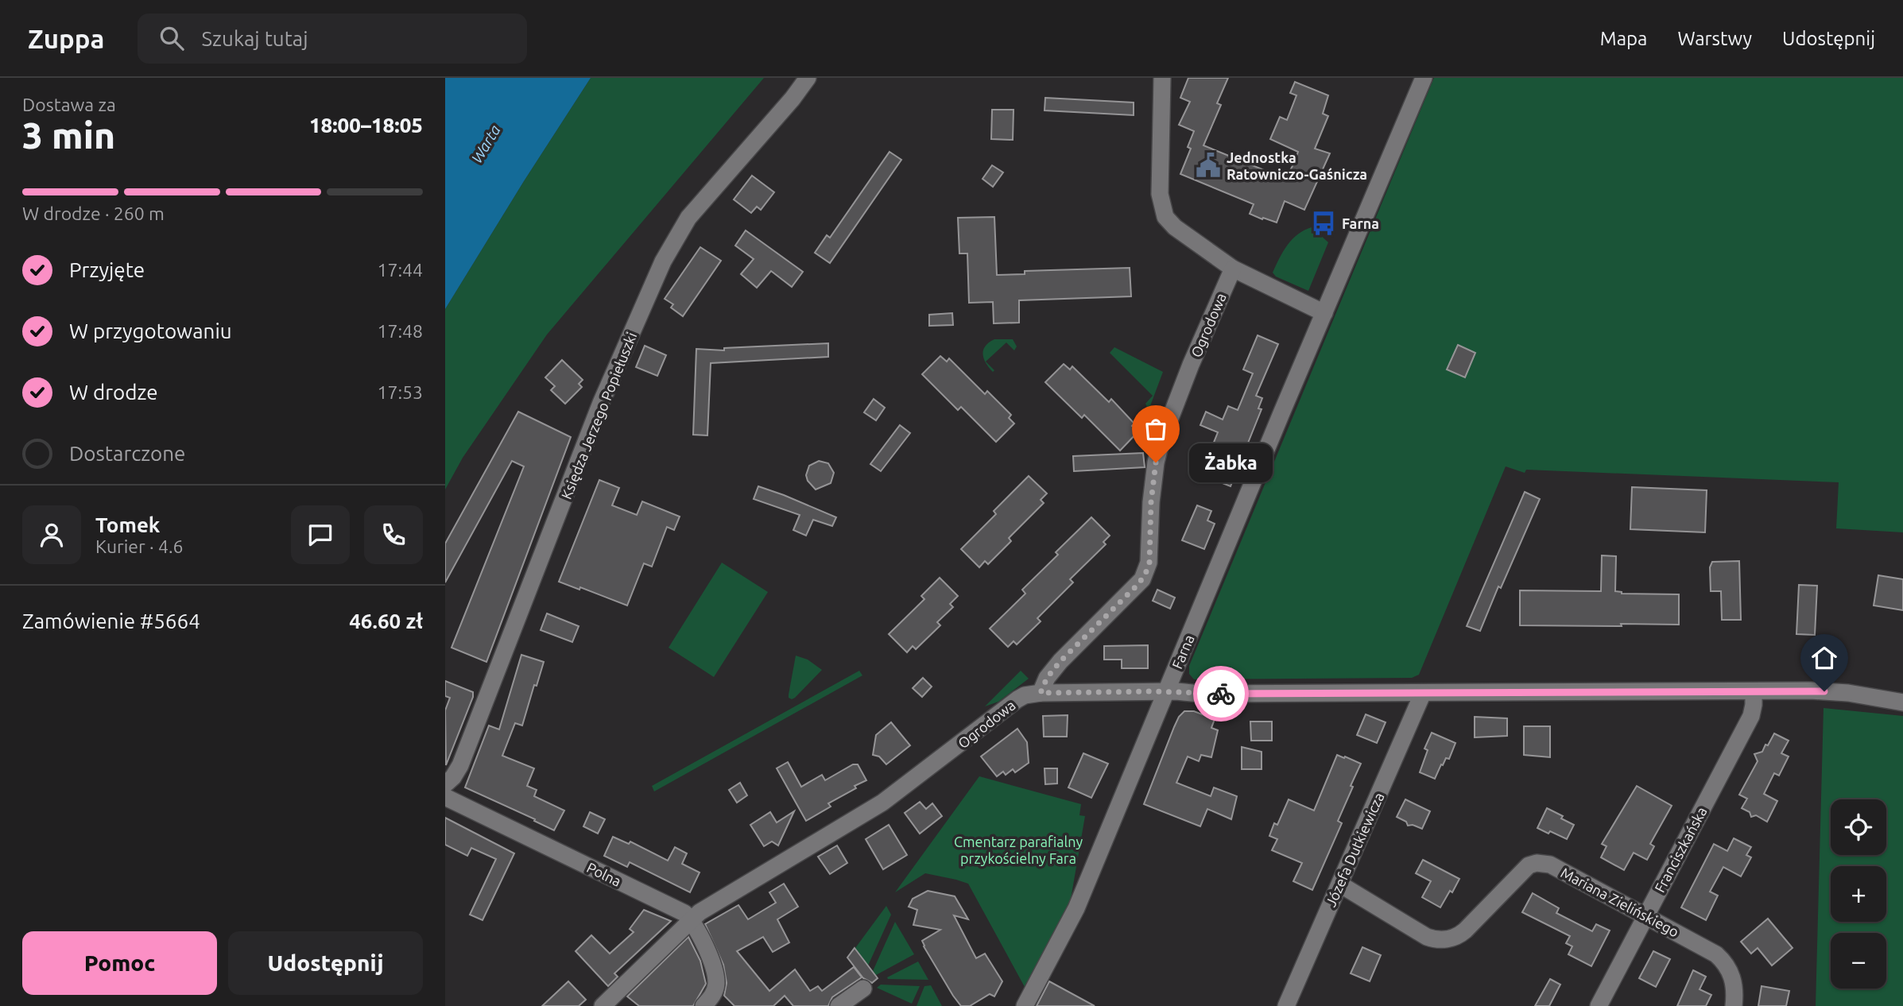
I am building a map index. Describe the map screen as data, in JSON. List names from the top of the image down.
{
  "streets": {
    "street": [
      "Ogrodowa",
      "Księdza Jerzego Popiełuszki",
      "Farna",
      "Józefa Dutkiewicza",
      "Franciszkańska",
      "Polna",
      "Mariana Zielińskiego"
    ]
  },
  "crossings": [
    ["Ogrodowa", "Polna"],
    ["Józefa Dutkiewicza", "Mariana Zielińskiego"],
    ["Franciszkańska", "Mariana Zielińskiego"]
  ],
  "water": ["Warta"],
  "parks": ["Cmentarz parafialny przykościelny Fara"],
  "places": {
    "public building": ["Jednostka Ratowniczo-Gaśnicza"],
    "bus stop": ["Farna"],
    "other": ["Żabka"]
  },
  "page": {
    "header": "Zuppa",
    "search": "Szukaj tutaj",
    "nav": ["Mapa", "Warstwy", "Udostępnij"],
    "heading": ["3 min", "Dostawa za", "18:00–18:05"],
    "panel": [
      "Tomek",
      "Kurier · 4.6",
      "Zamówienie #5664",
      "46.60 zł"
    ],
    "bar": "W drodze · 260 m",
    "list": [
      ["Przyjęte", "17:44"],
      ["W przygotowaniu", "17:48"],
      ["W drodze", "17:53"],
      "Dostarczone"
    ],
    "bubble": "Żabka",
    "map_buttons": ["+", "−"],
    "buttons": ["Pomoc", "Udostępnij"]
  }
}
